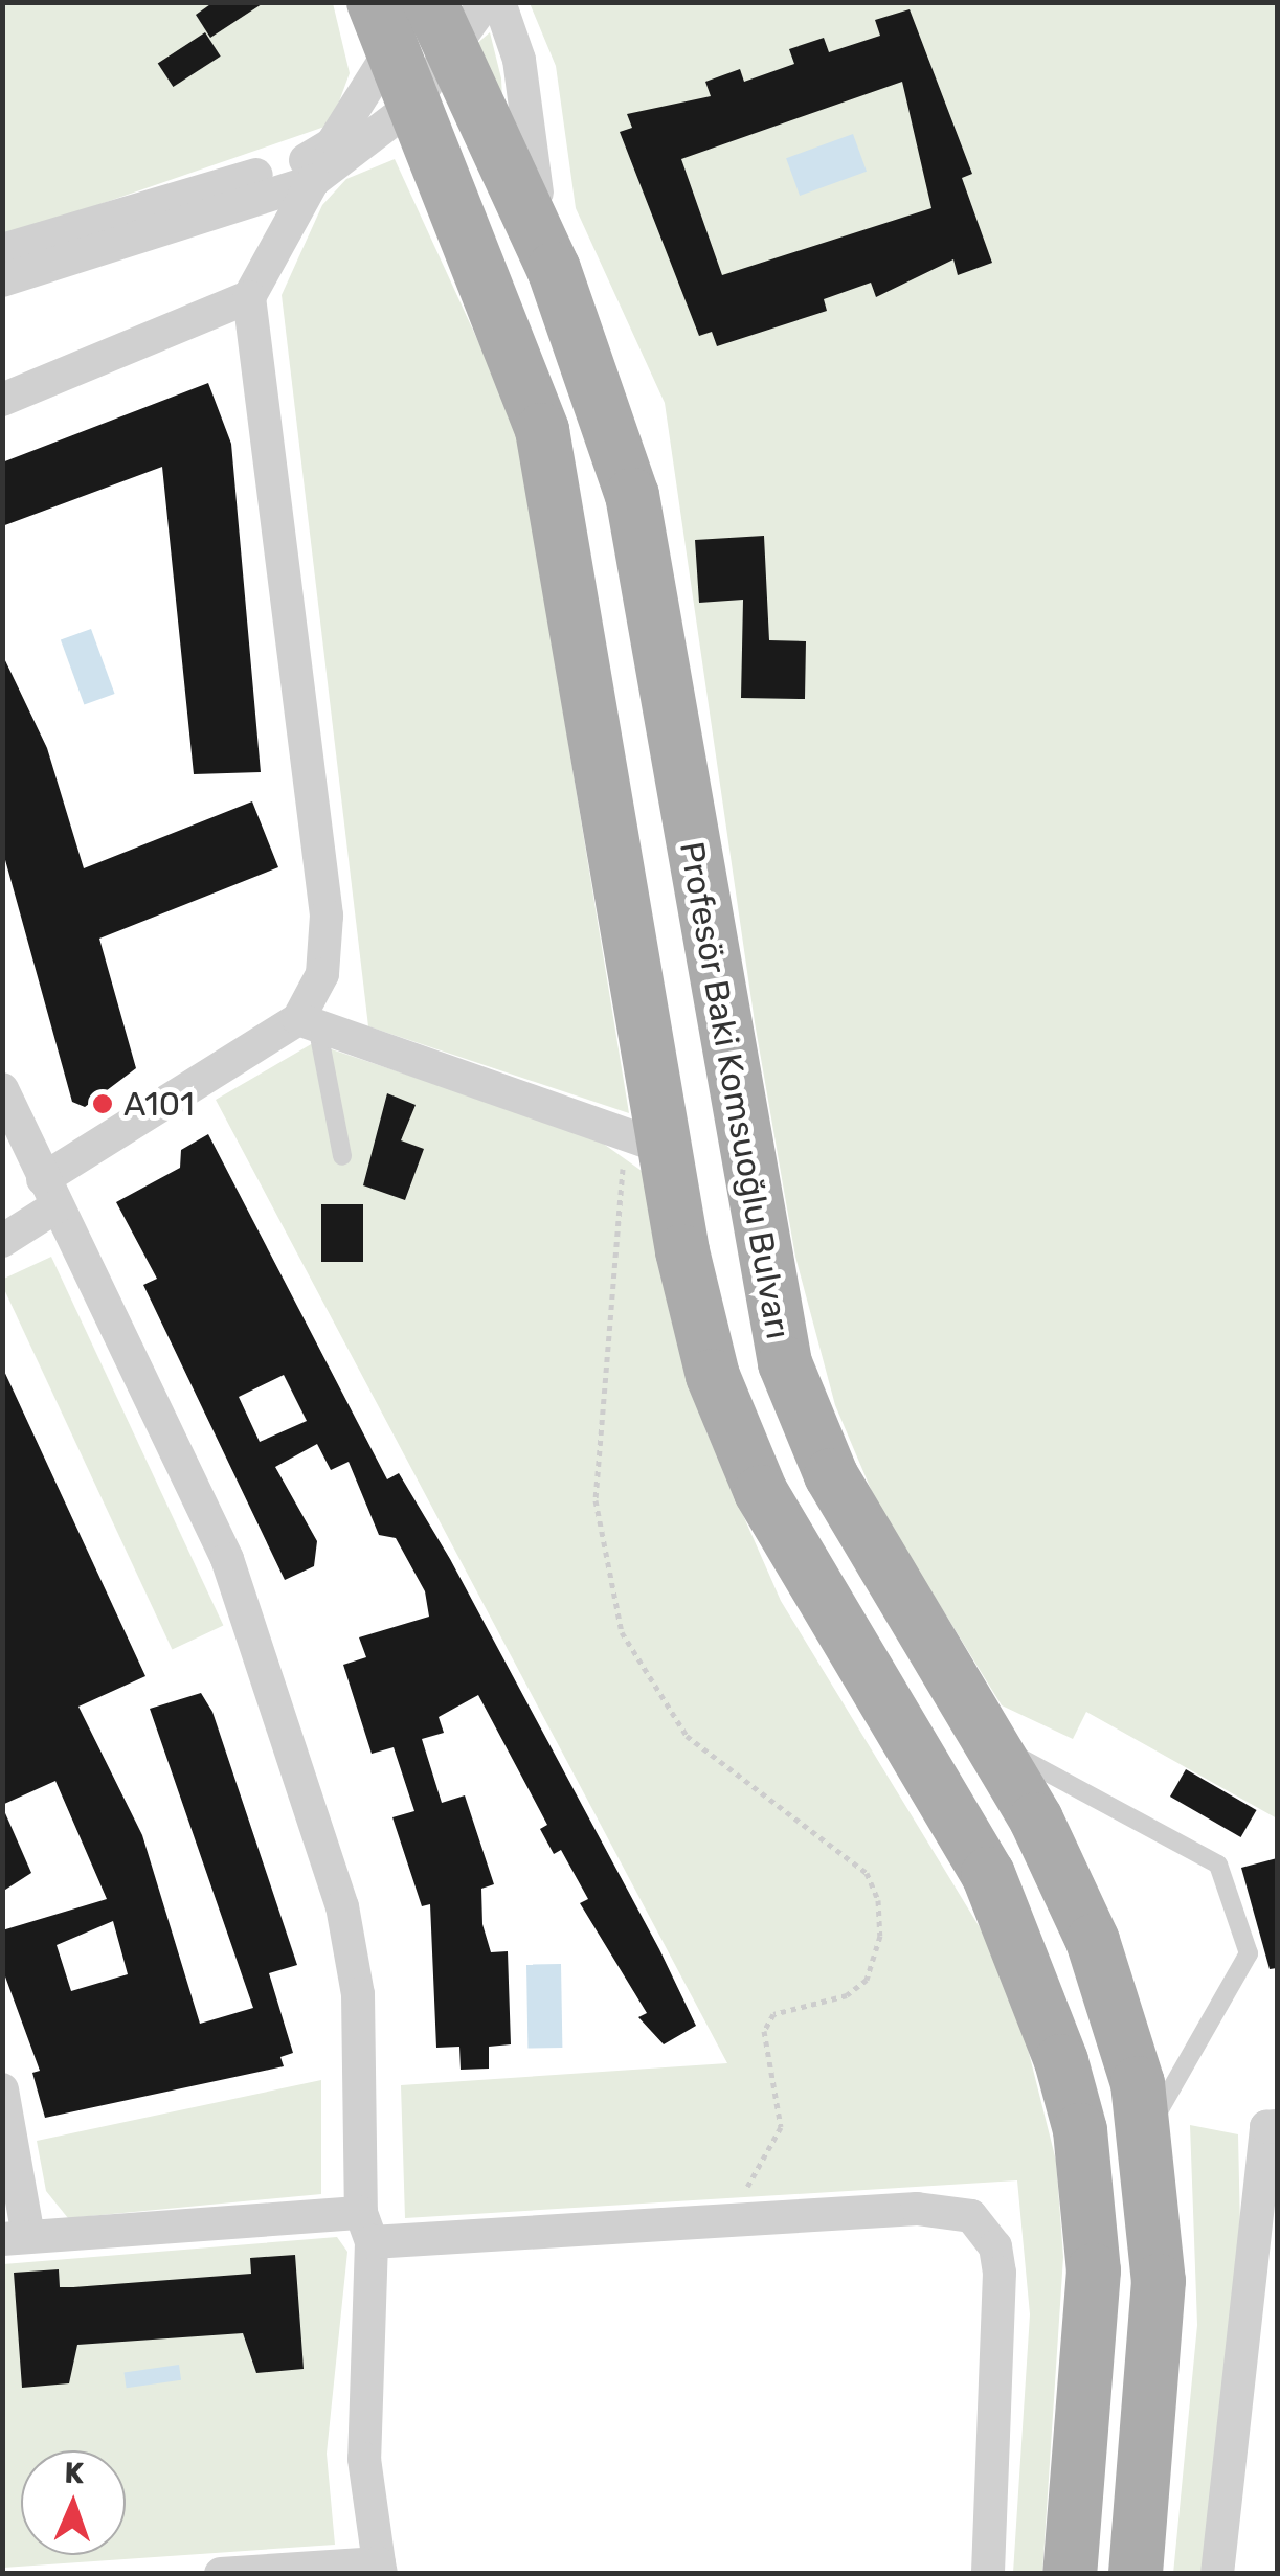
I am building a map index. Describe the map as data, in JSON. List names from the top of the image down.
{
  "streets": {
    "main road": ["Profesör Baki Komsuoğlu Bulvarı"]
  },
  "places": ["A101"],
  "north": "top"
}
